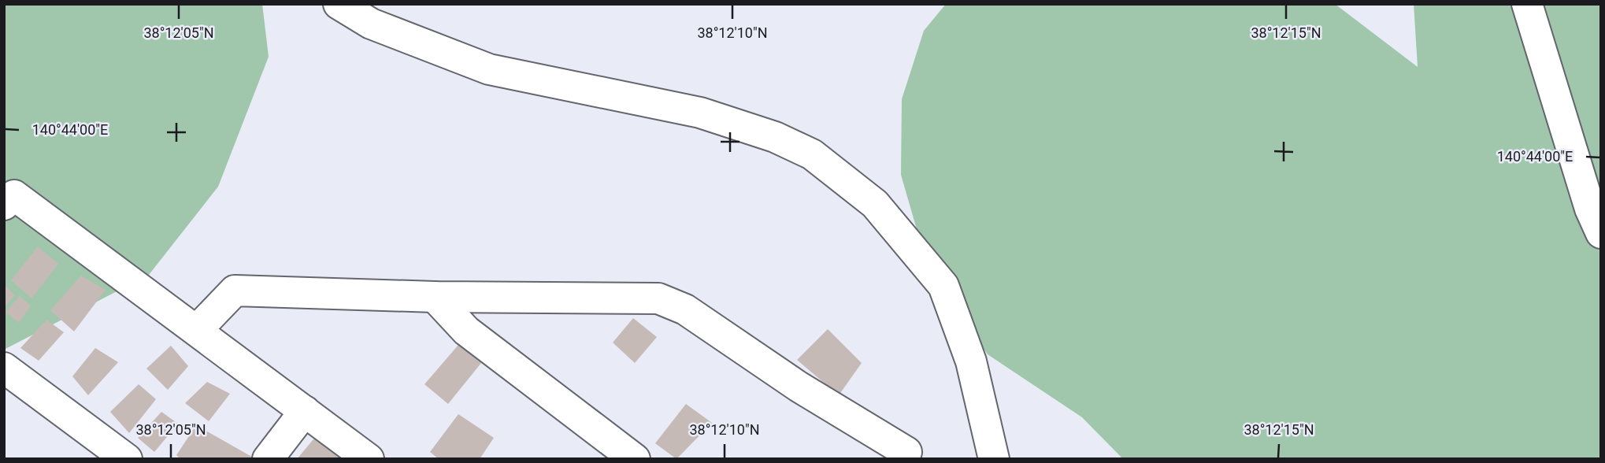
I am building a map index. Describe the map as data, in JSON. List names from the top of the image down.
{
  "coordinates": [
    "38°12'05\"N",
    "38°12'10\"N",
    "38°12'15\"N",
    "140°44'00\"E"
  ]
}
